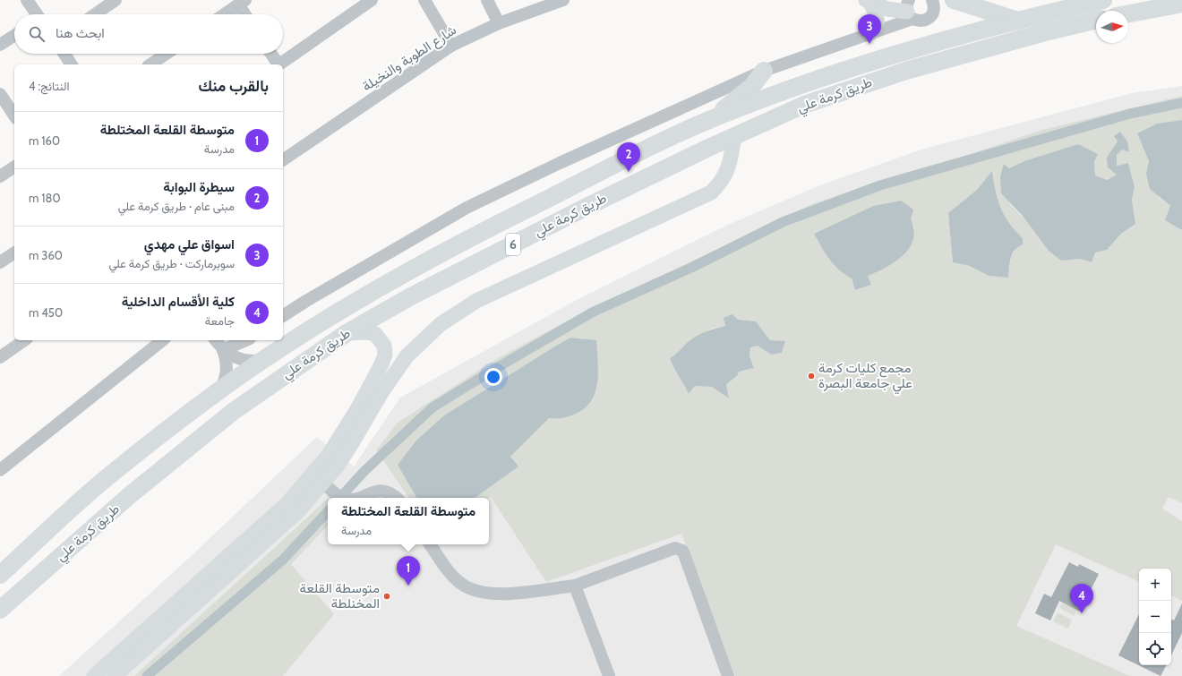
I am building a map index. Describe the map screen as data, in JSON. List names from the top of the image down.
{
  "streets": {
    "highway": ["طريق كرمة علي", "6"],
    "street": ["شارع الطوبة والنخيلة"]
  },
  "places": ["مجمع كليات كرمة علي جامعة البصرة", "متوسطة القلعة المخنلطة"],
  "north": "right",
  "page": {
    "pins": [
      "3",
      "2",
      "1",
      "4"
    ],
    "search": "ابحث هنا",
    "heading": ["بالقرب منك", "النتائج: 4"],
    "list": [
      {
        "mark": "1",
        "name": "متوسطة القلعة المختلطة",
        "note": "مدرسة",
        "value": "160 m"
      },
      {
        "mark": "2",
        "name": "سيطرة البوابة",
        "note": "مبنى عام · طريق كرمة علي",
        "value": "180 m"
      },
      {
        "mark": "3",
        "name": "اسواق علي مهدي",
        "note": "سوبرماركت · طريق كرمة علي",
        "value": "360 m"
      },
      {
        "mark": "4",
        "name": "كلية الأقسام الداخلية",
        "note": "جامعة",
        "value": "450 m"
      }
    ],
    "popup": ["متوسطة القلعة المختلطة", "مدرسة"],
    "map_buttons": ["+", "−"]
  }
}
